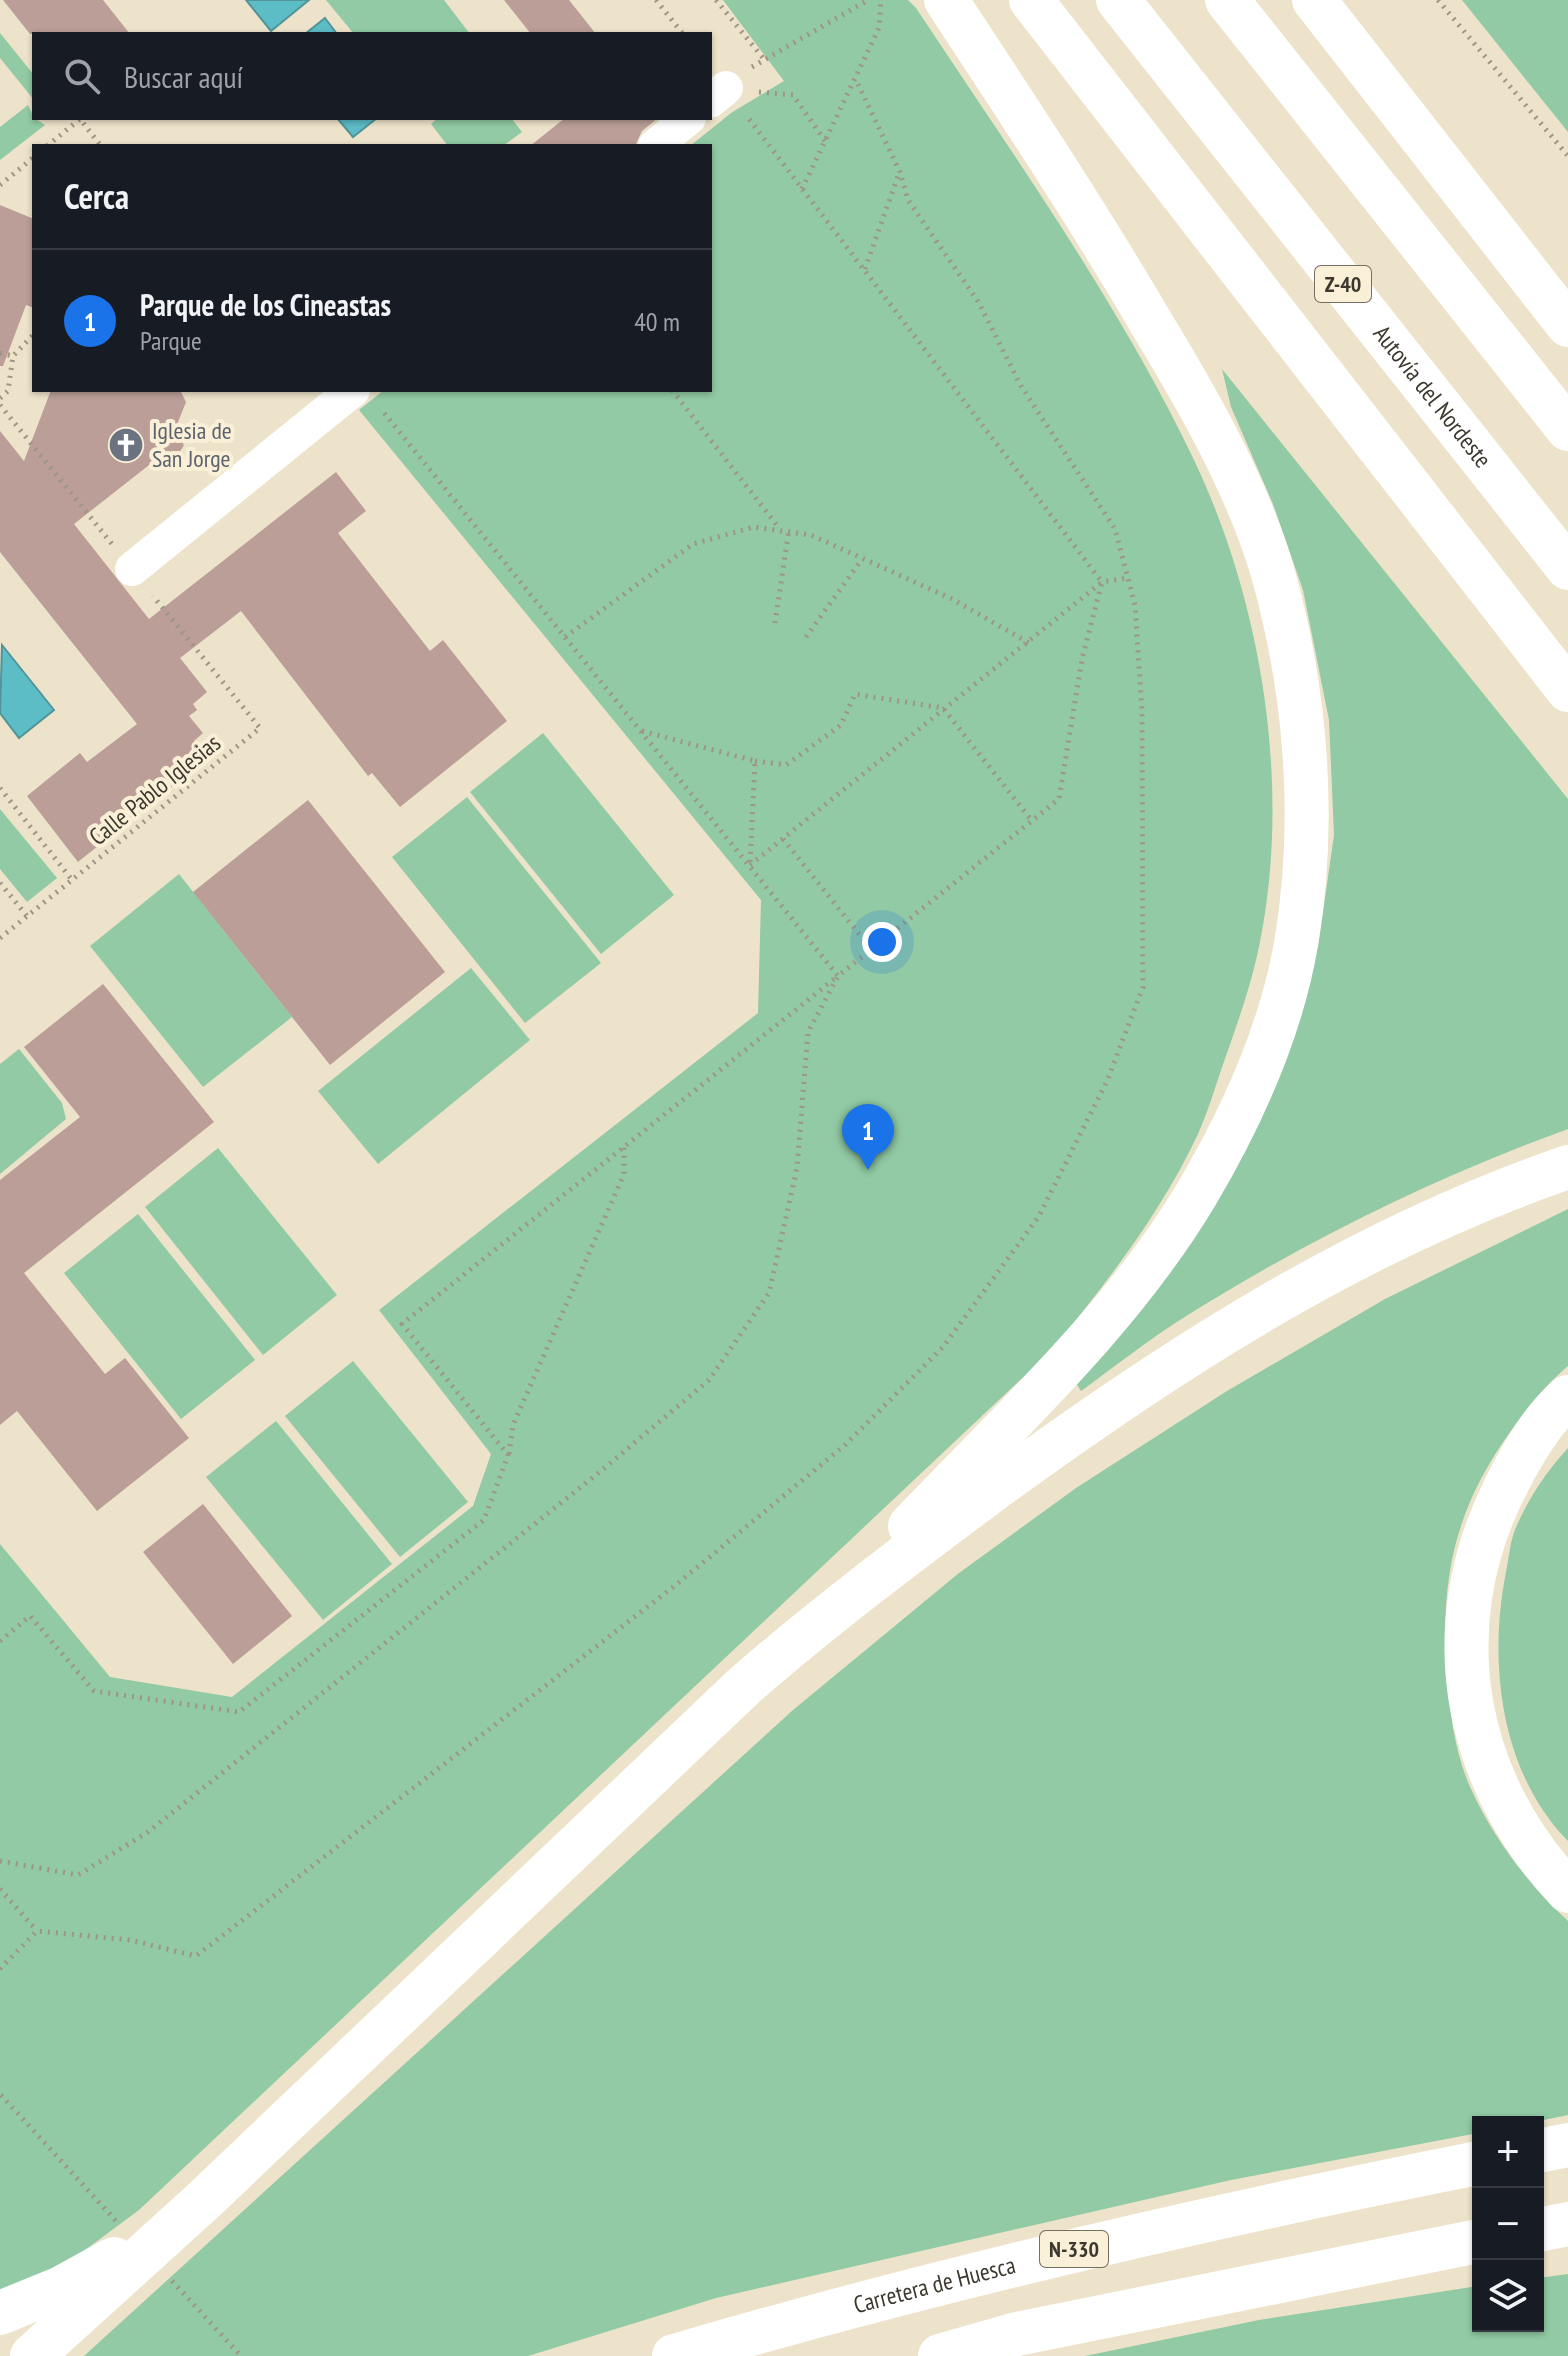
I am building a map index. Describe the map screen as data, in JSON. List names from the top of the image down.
{
  "streets": {
    "highway": [
      "Z-40",
      "Autovía del Nordeste",
      "N-330",
      "Carretera de Huesca"
    ],
    "path": ["Calle Pablo Iglesias"]
  },
  "places": {
    "church": ["Iglesia de San Jorge"]
  },
  "page": {
    "search": "Buscar aquí",
    "heading": "Cerca",
    "list": [
      {
        "mark": "1",
        "name": "Parque de los Cineastas",
        "note": "Parque",
        "value": "40 m"
      }
    ],
    "pins": "1",
    "map_buttons": ["+", "−"]
  }
}
